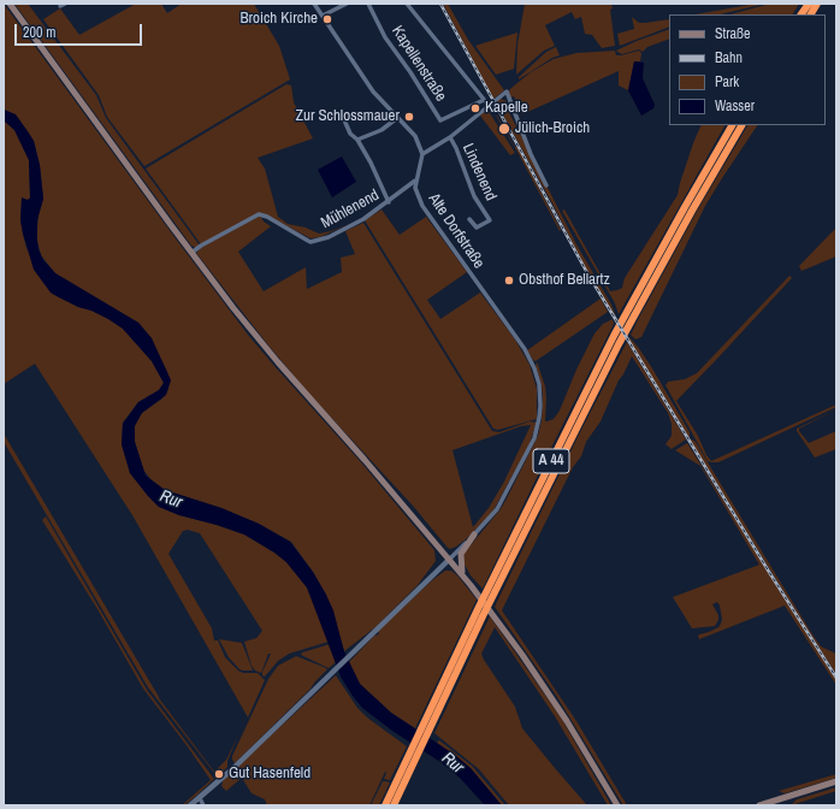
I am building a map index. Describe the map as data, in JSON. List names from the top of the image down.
{
  "streets": {
    "highway": ["A 44"],
    "street": [
      "Kapellenstraße",
      "Lindenend",
      "Mühlenend",
      "Alte Dorfstraße"
    ]
  },
  "crossings": [
    ["Mühlenend", "Alte Dorfstraße"]
  ],
  "water": ["Rur"],
  "places": [
    "Broich Kirche",
    "Kapelle",
    "Zur Schlossmauer",
    "Jülich-Broich",
    "Obsthof Bellartz",
    "Gut Hasenfeld"
  ],
  "legend": [
    "Straße",
    "Bahn",
    "Park",
    "Wasser"
  ],
  "scale_bar": "200 m"
}
